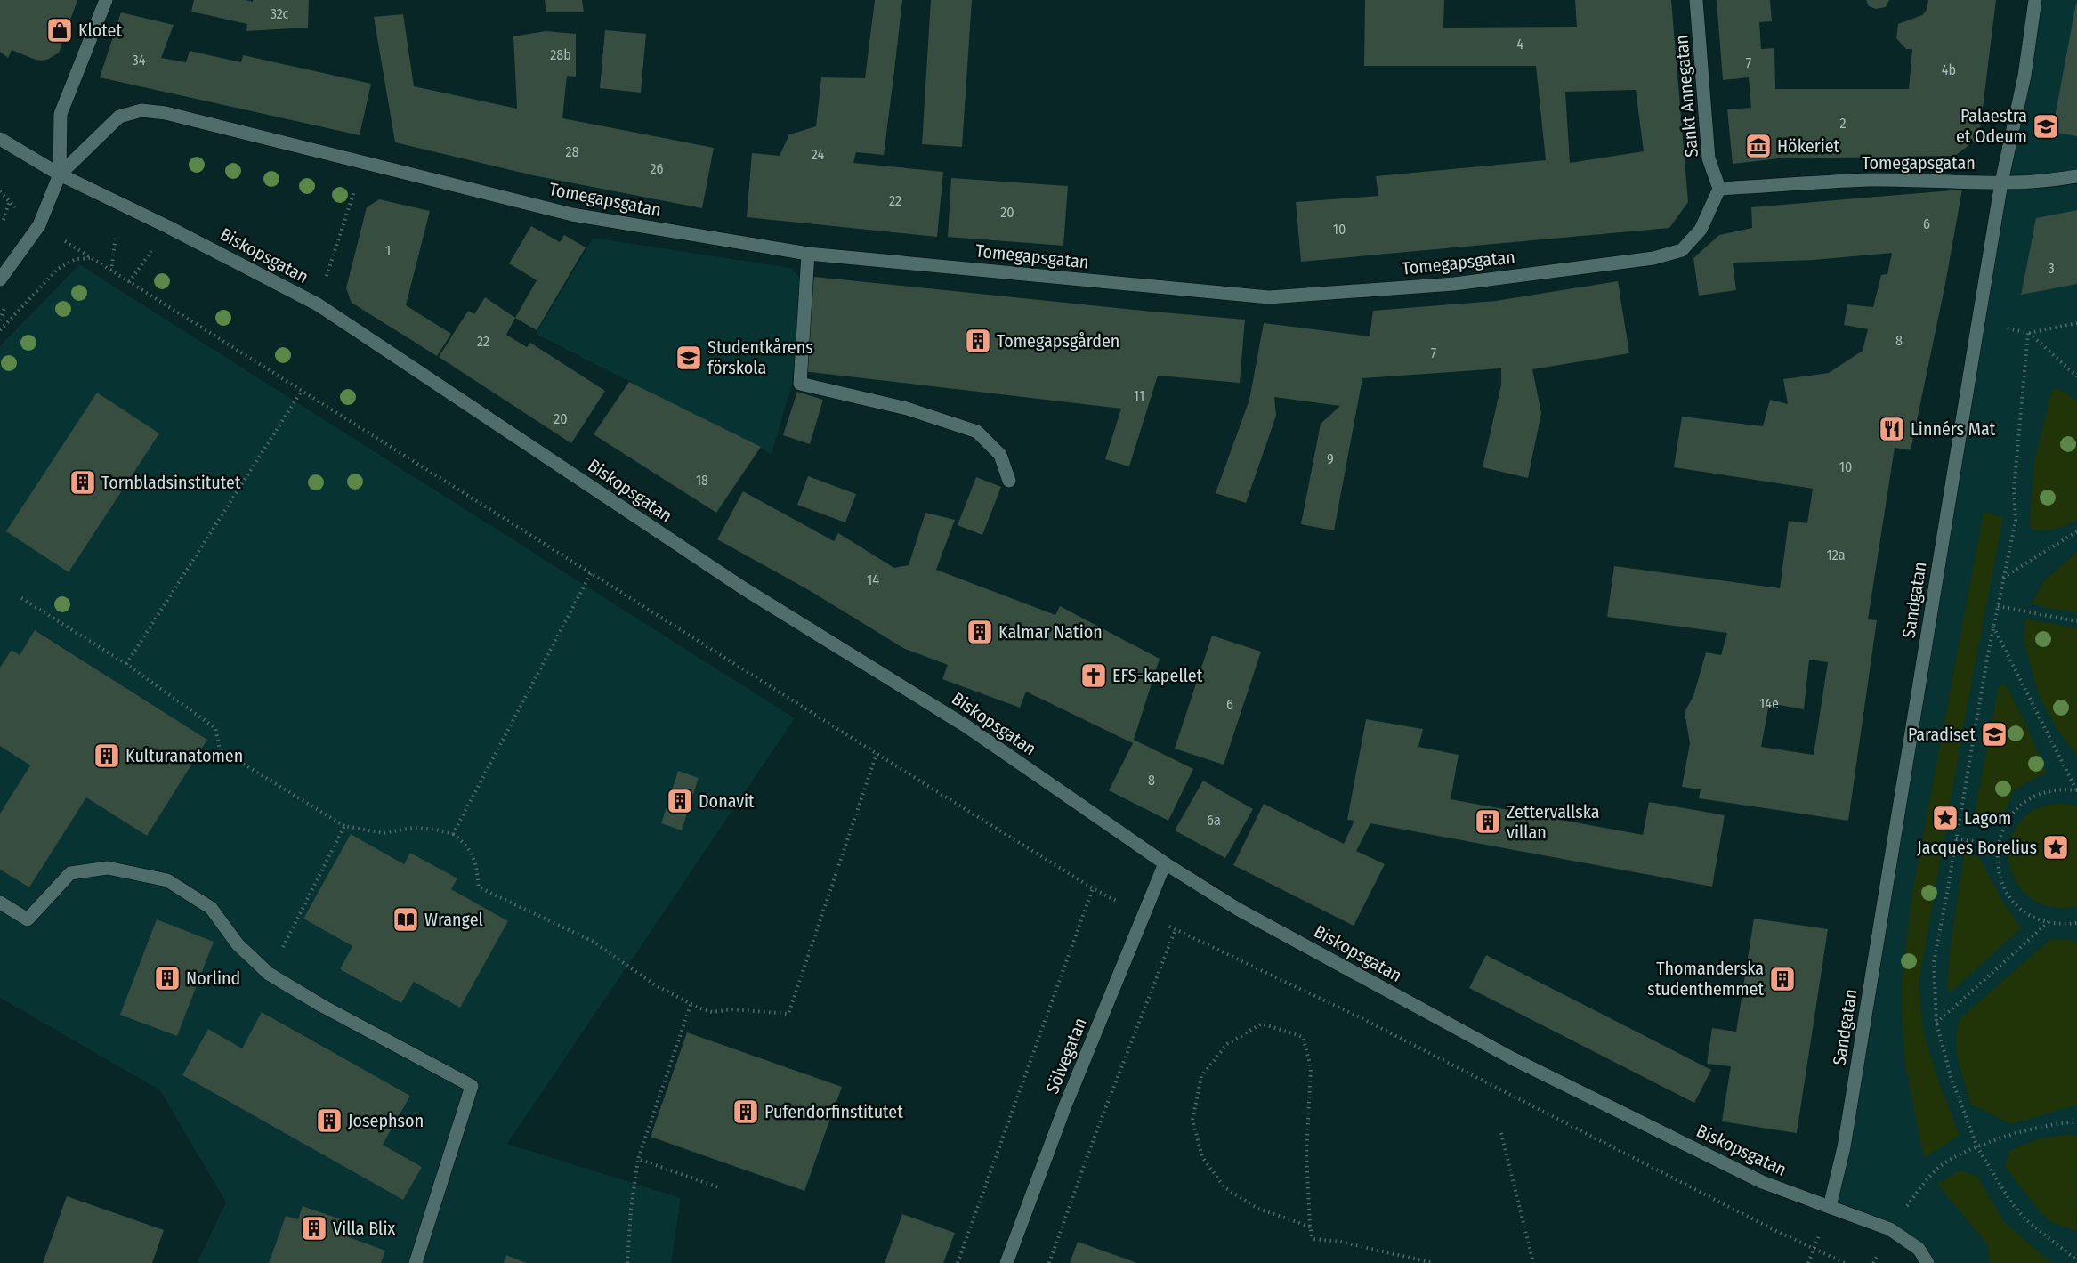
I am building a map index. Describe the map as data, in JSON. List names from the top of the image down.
{
  "streets": {
    "street": [
      "Sankt Annegatan",
      "Tomegapsgatan",
      "Biskopsgatan",
      "Sandgatan",
      "Sölvegatan"
    ]
  },
  "crossings": [
    ["Sankt Annegatan", "Tomegapsgatan"],
    ["Tomegapsgatan", "Biskopsgatan"],
    ["Tomegapsgatan", "Sandgatan"],
    ["Biskopsgatan", "Sandgatan"],
    ["Biskopsgatan", "Sölvegatan"]
  ],
  "places": {
    "shop": ["Klotet"],
    "school or university": ["Palaestra et Odeum", "Studentkårens förskola", "Paradiset"],
    "museum": ["Hökeriet"],
    "building": [
      "Tomegapsgården",
      "Tornbladsinstitutet",
      "Kalmar Nation",
      "Kulturanatomen",
      "Donavit",
      "Zettervallska villan",
      "Norlind",
      "Thomanderska studenthemmet",
      "Pufendorfinstitutet",
      "Josephson",
      "Villa Blix"
    ],
    "restaurant": ["Linnérs Mat"],
    "church": ["EFS-kapellet"],
    "place": ["Lagom", "Jacques Borelius"],
    "library": ["Wrangel"]
  },
  "house_numbers": [
    "32c",
    "4",
    "28b",
    "34",
    "7",
    "4b",
    "2",
    "28",
    "24",
    "26",
    "22",
    "20",
    "6",
    "10",
    "1",
    "3",
    "8",
    "22",
    "7",
    "11",
    "20",
    "9",
    "10",
    "18",
    "12a",
    "14",
    "14e",
    "6",
    "8",
    "6a"
  ]
}
